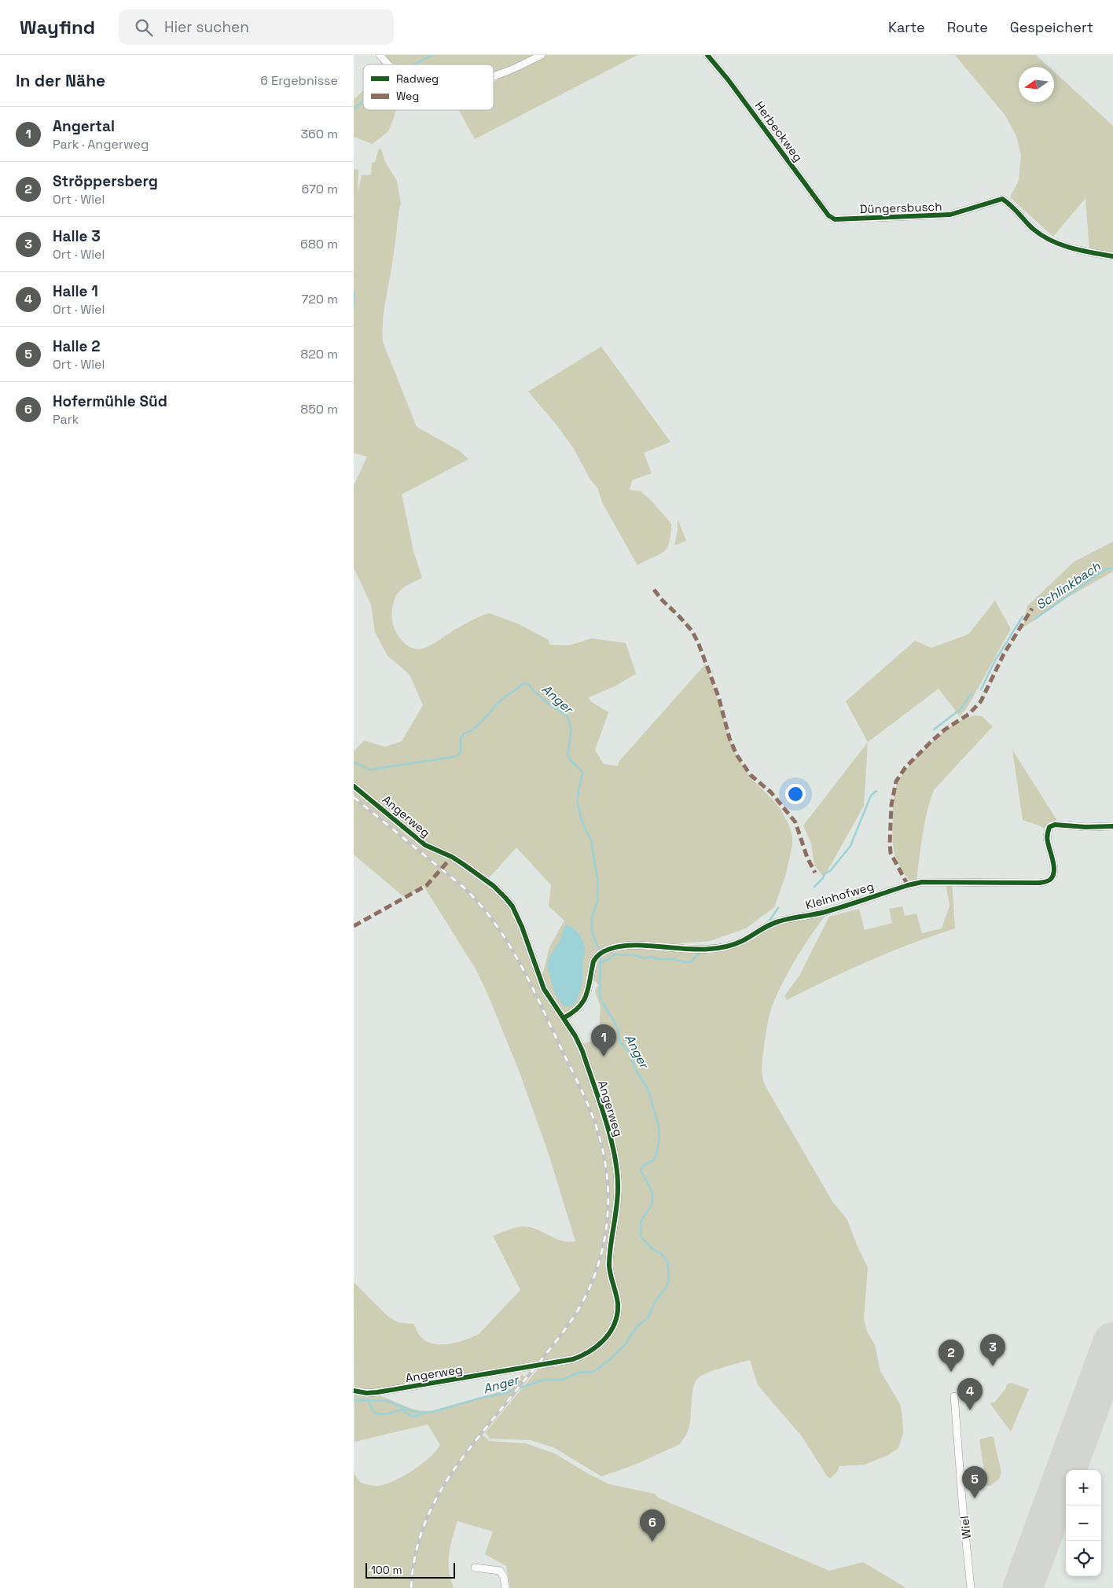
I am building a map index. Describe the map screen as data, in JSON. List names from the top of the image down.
{
  "streets": {
    "street": [
      "Herbeckweg",
      "Düngersbusch",
      "Angerweg",
      "Kleinhofweg",
      "Wiel"
    ]
  },
  "crossings": [
    ["Herbeckweg", "Düngersbusch"],
    ["Angerweg", "Kleinhofweg"]
  ],
  "water": ["Schlinkbach", "Anger"],
  "legend": ["Radweg", "Weg"],
  "scale_bar": "100 m",
  "north": "left",
  "page": {
    "header": "Wayfind",
    "search": "Hier suchen",
    "nav": ["Karte", "Route", "Gespeichert"],
    "heading": ["In der Nähe", "6 Ergebnisse"],
    "list": [
      {
        "mark": "1",
        "name": "Angertal",
        "note": "Park · Angerweg",
        "value": "360 m"
      },
      {
        "mark": "2",
        "name": "Ströppersberg",
        "note": "Ort · Wiel",
        "value": "670 m"
      },
      {
        "mark": "3",
        "name": "Halle 3",
        "note": "Ort · Wiel",
        "value": "680 m"
      },
      {
        "mark": "4",
        "name": "Halle 1",
        "note": "Ort · Wiel",
        "value": "720 m"
      },
      {
        "mark": "5",
        "name": "Halle 2",
        "note": "Ort · Wiel",
        "value": "820 m"
      },
      {
        "mark": "6",
        "name": "Hofermühle Süd",
        "note": "Park",
        "value": "850 m"
      }
    ],
    "pins": [
      "1",
      "3",
      "2",
      "4",
      "5",
      "6"
    ],
    "map_buttons": ["+", "−"],
    "scale": "100 m"
  }
}
